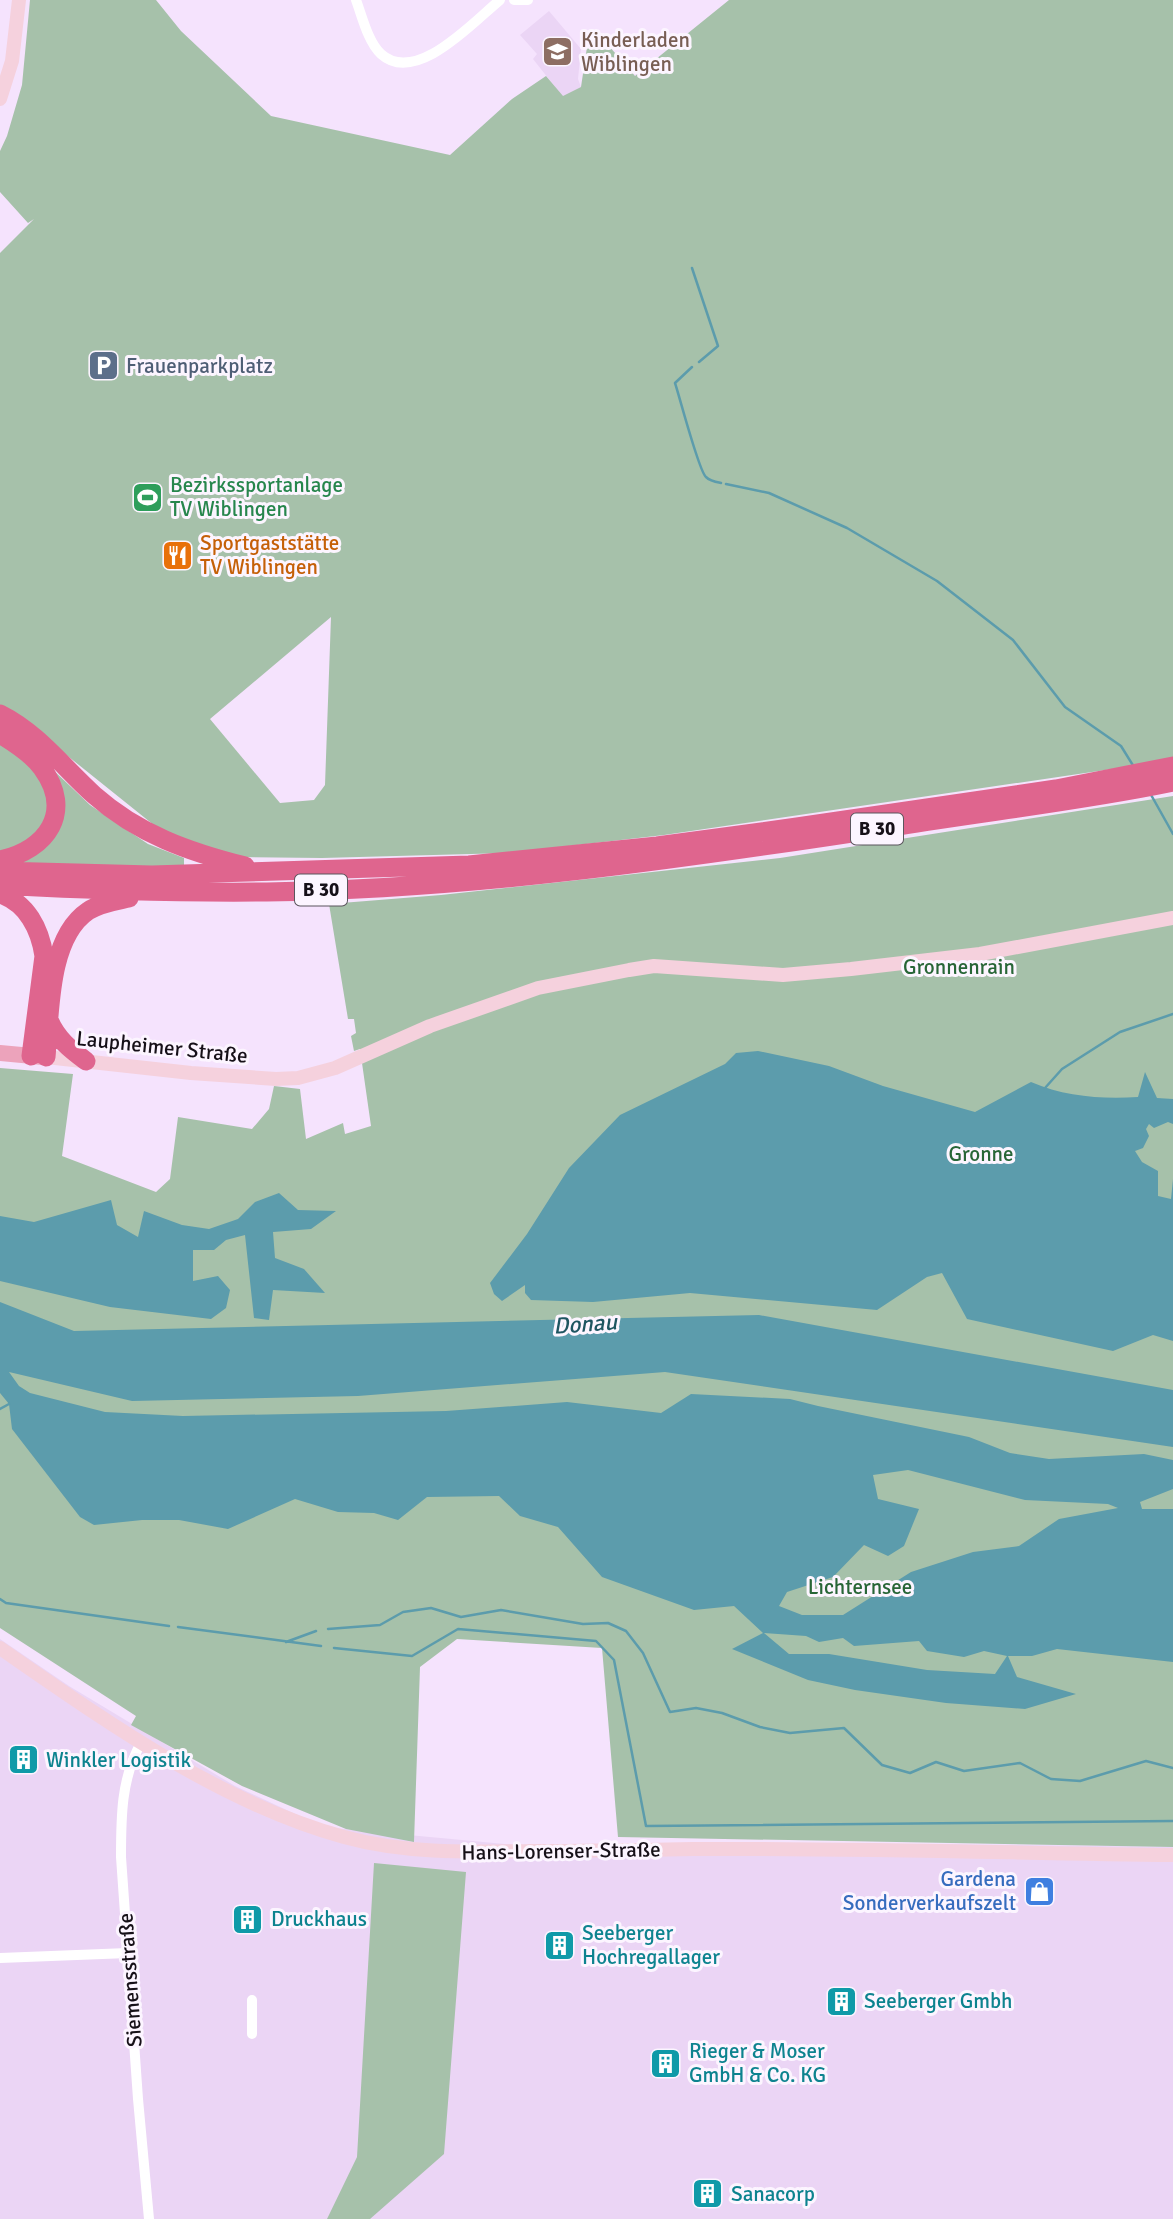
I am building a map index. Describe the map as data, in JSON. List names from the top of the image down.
{
  "streets": {
    "highway": ["B 30"],
    "main road": ["Laupheimer Straße"],
    "street": ["Hans-Lorenser-Straße", "Siemensstraße"]
  },
  "crossings": [
    ["Hans-Lorenser-Straße", "Siemensstraße"]
  ],
  "water": ["Donau"],
  "parks": ["Gronnenrain", "Gronne", "Lichternsee"],
  "places": {
    "school or university": ["Kinderladen Wiblingen"],
    "parking": ["Frauenparkplatz"],
    "sports": ["Bezirkssportanlage TV Wiblingen"],
    "restaurant": ["Sportgaststätte TV Wiblingen"],
    "building": [
      "Winkler Logistik",
      "Druckhaus",
      "Seeberger Hochregallager",
      "Seeberger Gmbh",
      "Rieger & Moser GmbH & Co. KG",
      "Sanacorp"
    ],
    "shop": ["Gardena Sonderverkaufszelt"]
  }
}
